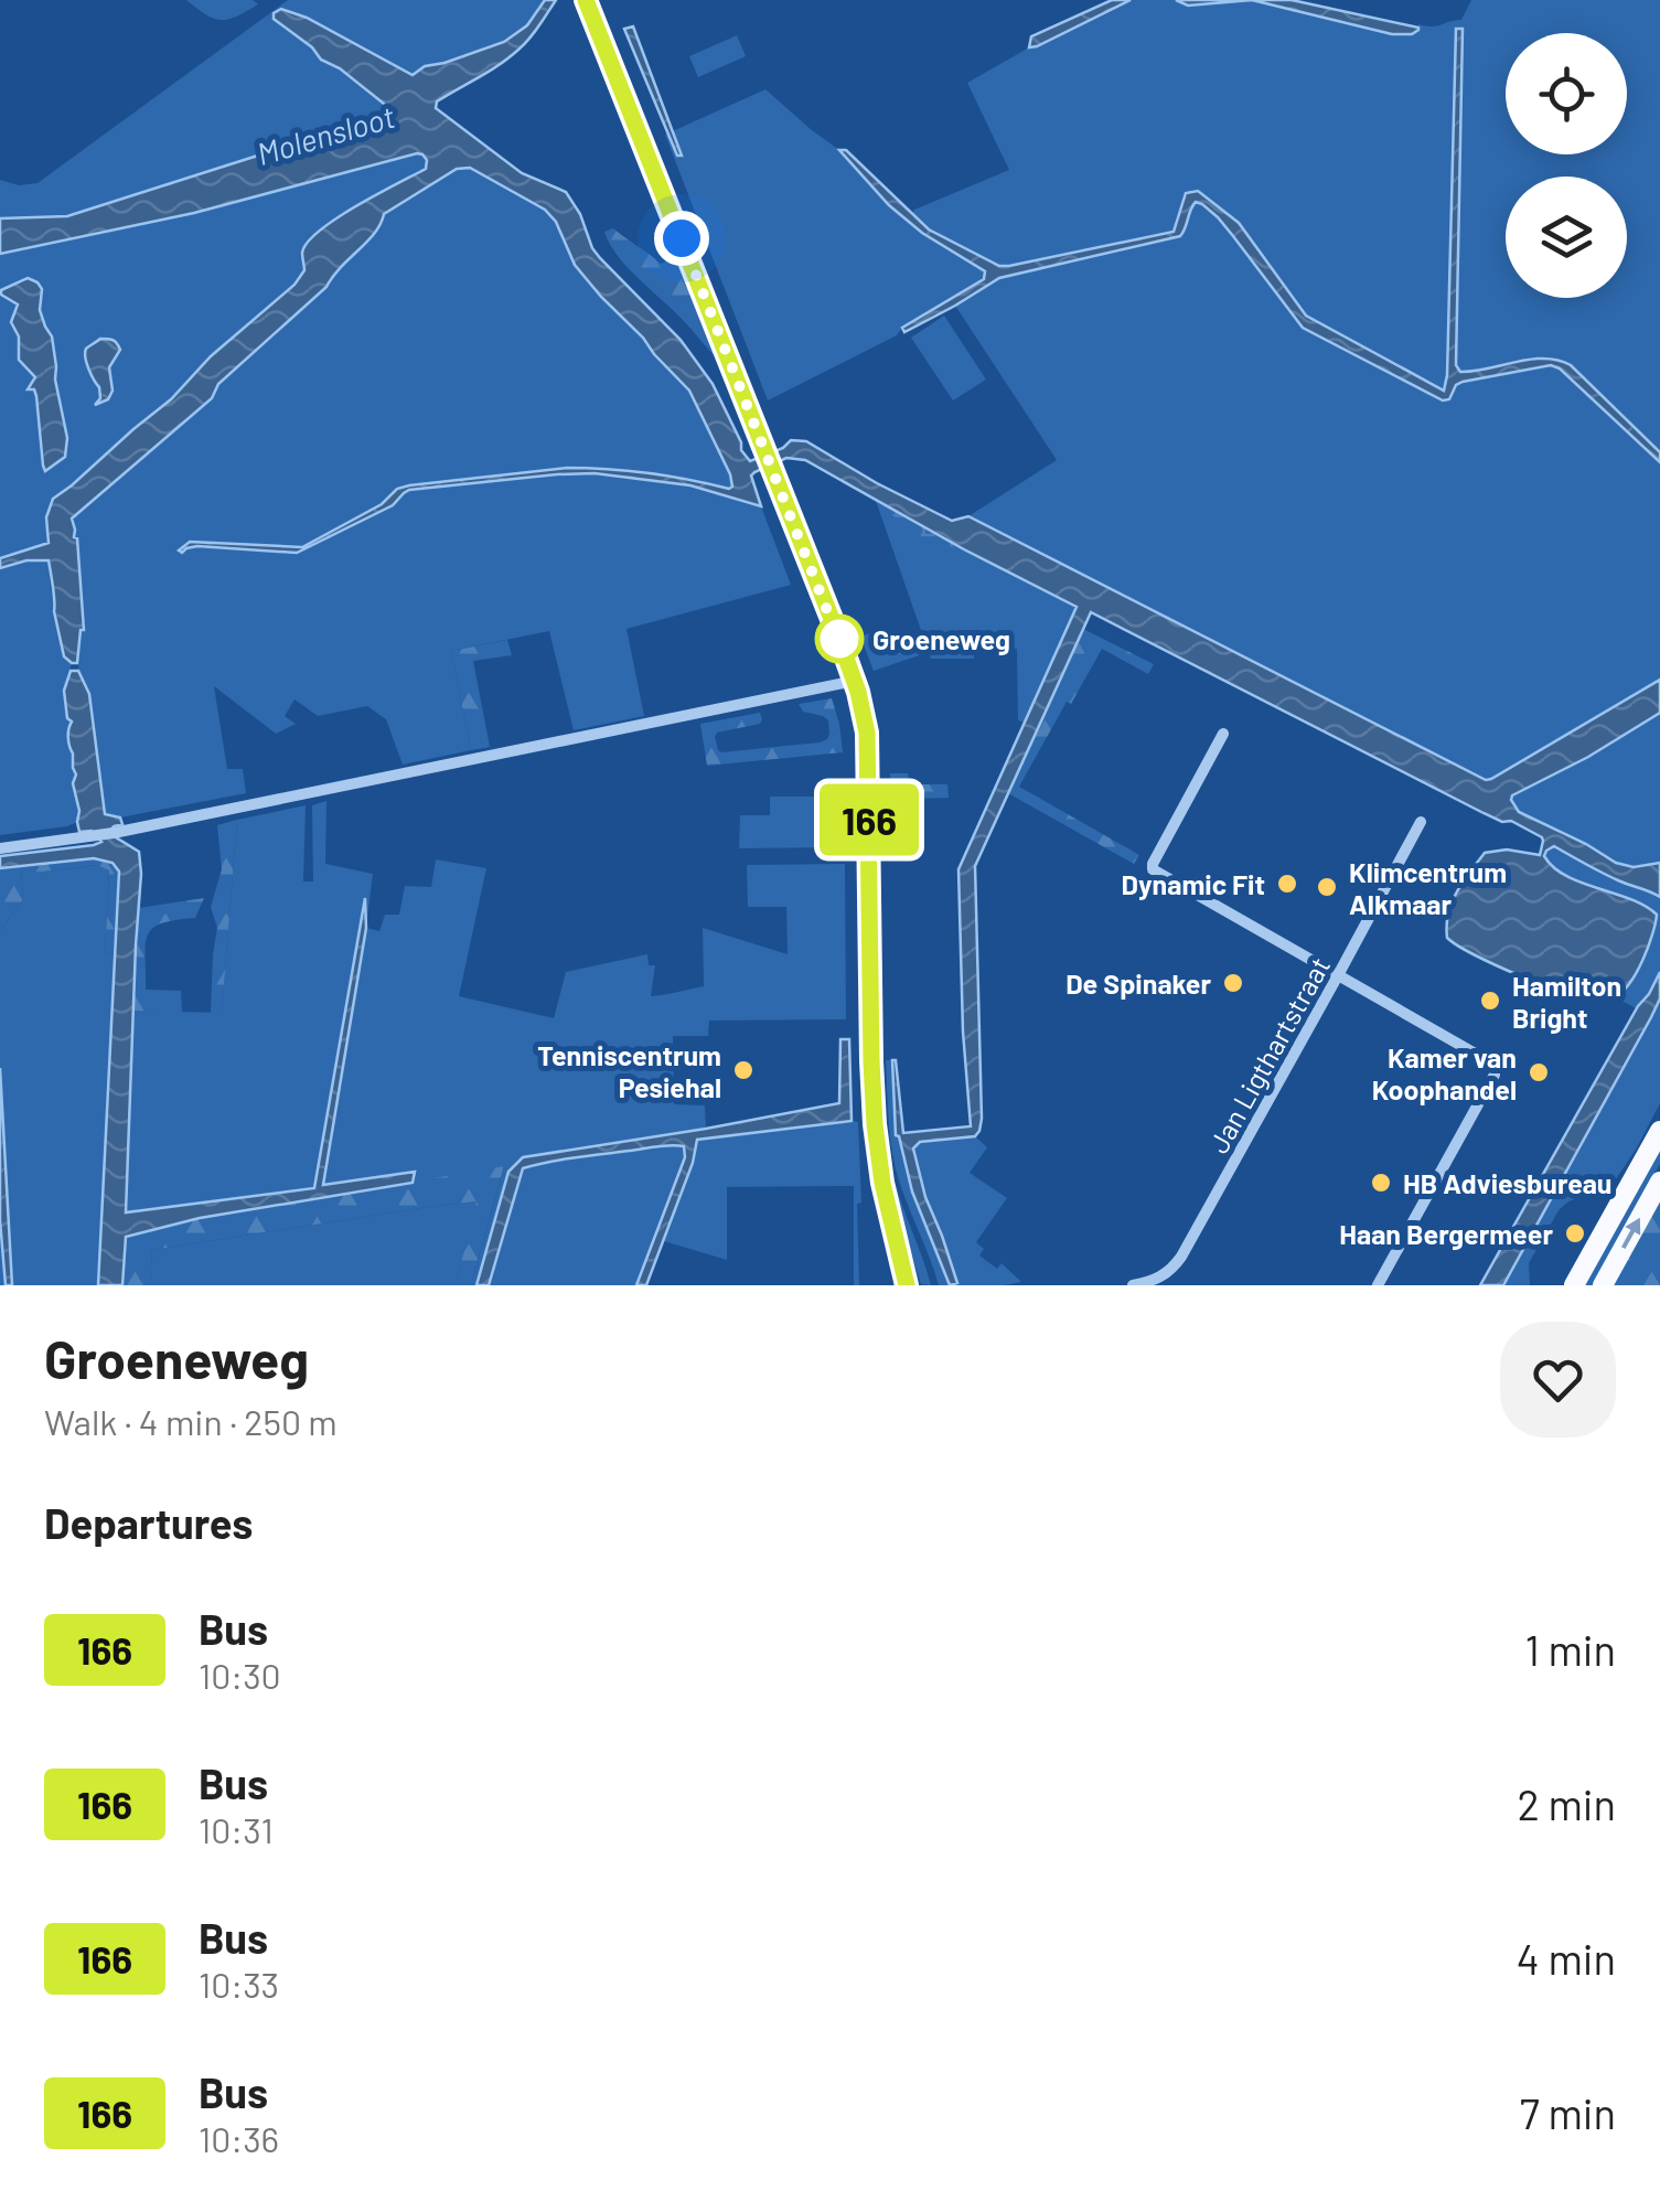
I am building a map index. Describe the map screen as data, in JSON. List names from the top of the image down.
{
  "streets": {
    "street": ["Jan Ligthartstraat"]
  },
  "water": ["Molensloot"],
  "places": [
    "Groeneweg",
    "Dynamic Fit",
    "Klimcentrum Alkmaar",
    "De Spinaker",
    "Hamilton Bright",
    "Tenniscentrum Pesiehal",
    "Kamer van Koophandel",
    "HB Adviesbureau",
    "Haan Bergermeer"
  ],
  "lines": ["bus line 166"],
  "page": {
    "on_map": "166",
    "heading": [
      ["Groeneweg", "Walk · 4 min · 250 m"],
      "Departures"
    ],
    "list": [
      {
        "mark": "166",
        "name": "Bus",
        "note": "10:30",
        "value": "1 min"
      },
      {
        "mark": "166",
        "name": "Bus",
        "note": "10:31",
        "value": "2 min"
      },
      {
        "mark": "166",
        "name": "Bus",
        "note": "10:33",
        "value": "4 min"
      },
      {
        "mark": "166",
        "name": "Bus",
        "note": "10:36",
        "value": "7 min"
      }
    ]
  }
}
